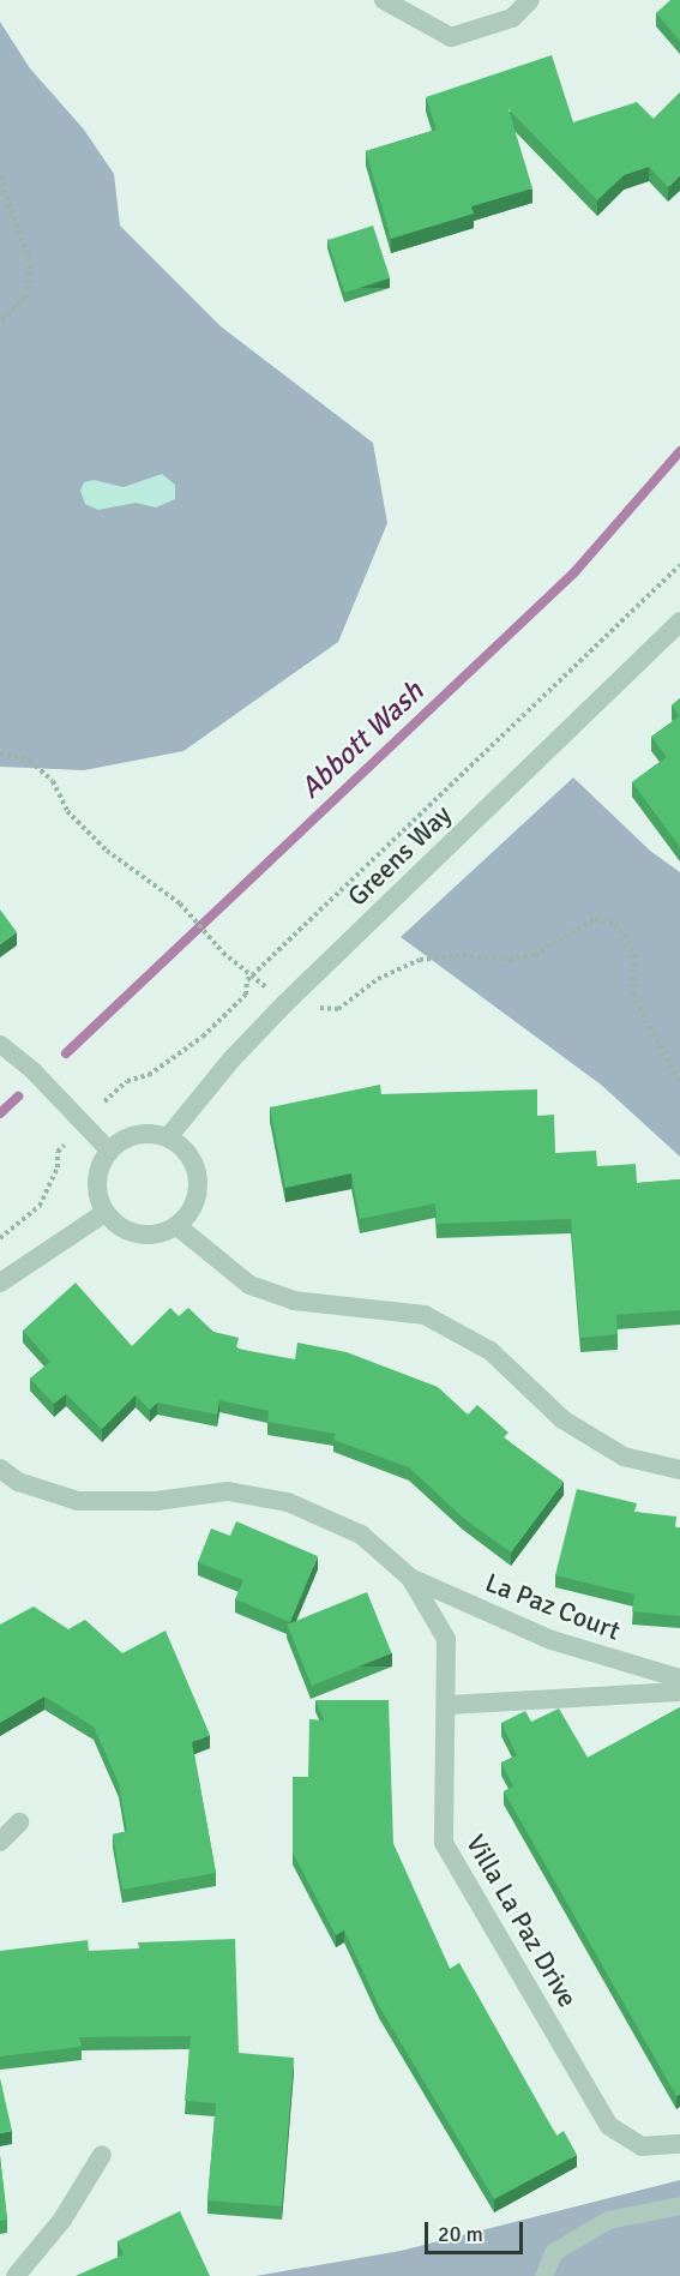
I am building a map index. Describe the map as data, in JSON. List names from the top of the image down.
{
  "streets": {
    "street": ["Greens Way", "La Paz Court", "Villa La Paz Drive"]
  },
  "crossings": [
    ["La Paz Court", "Villa La Paz Drive"]
  ],
  "water": ["Abbott Wash"],
  "scale_bar": "20 m"
}
